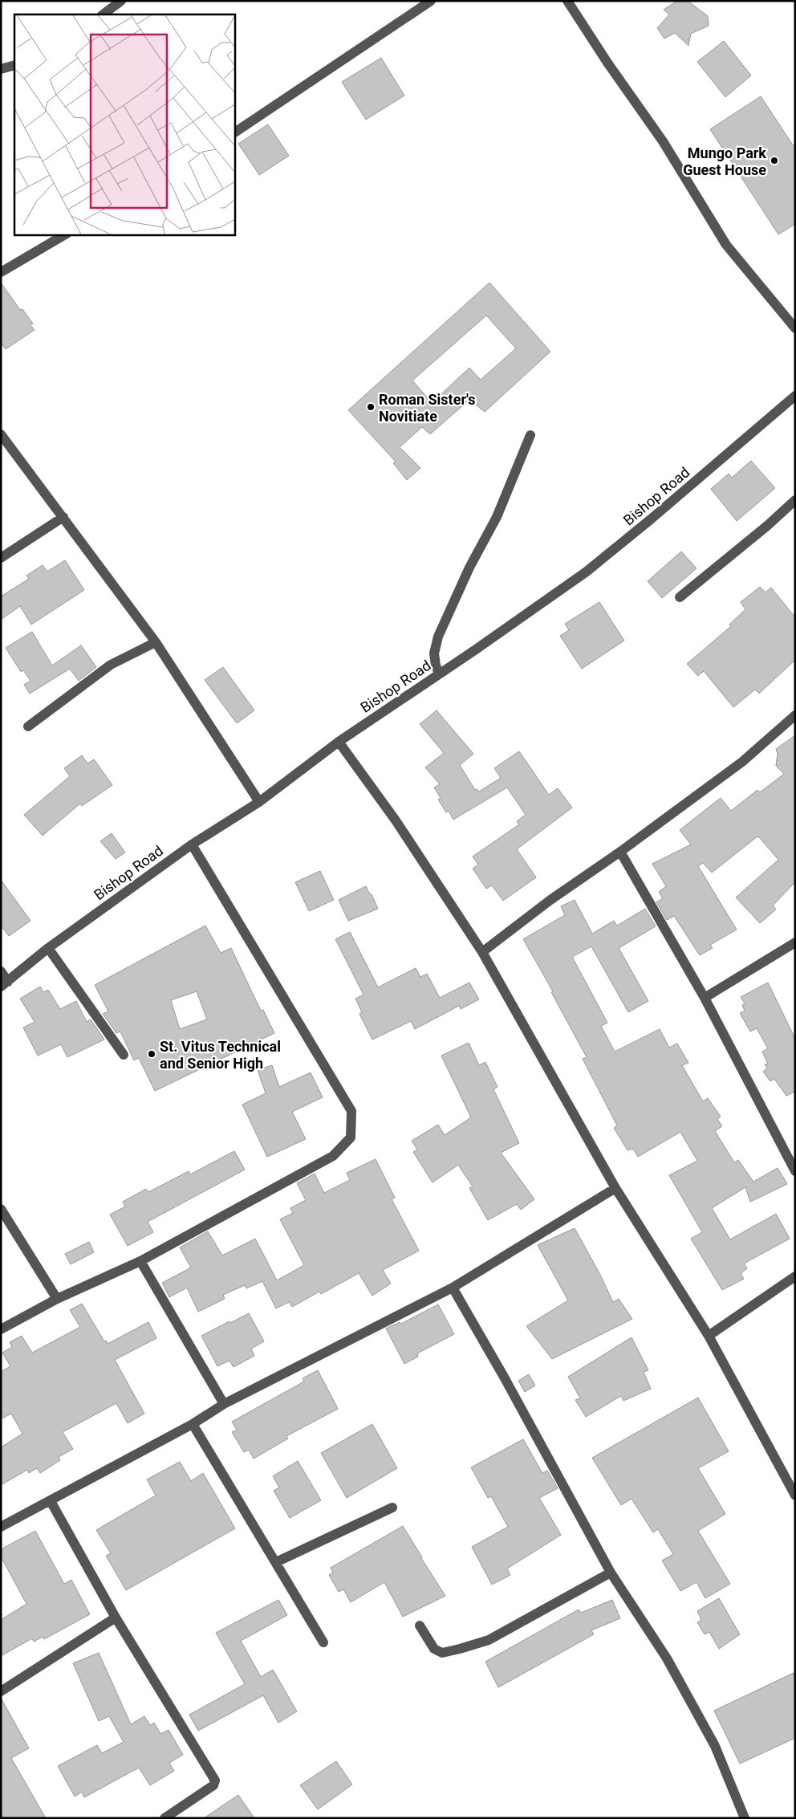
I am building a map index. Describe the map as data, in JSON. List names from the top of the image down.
{
  "streets": {
    "street": ["Bishop Road"]
  },
  "places": ["Mungo Park Guest House", "Roman Sister's Novitiate", "St. Vitus Technical and Senior High"]
}
